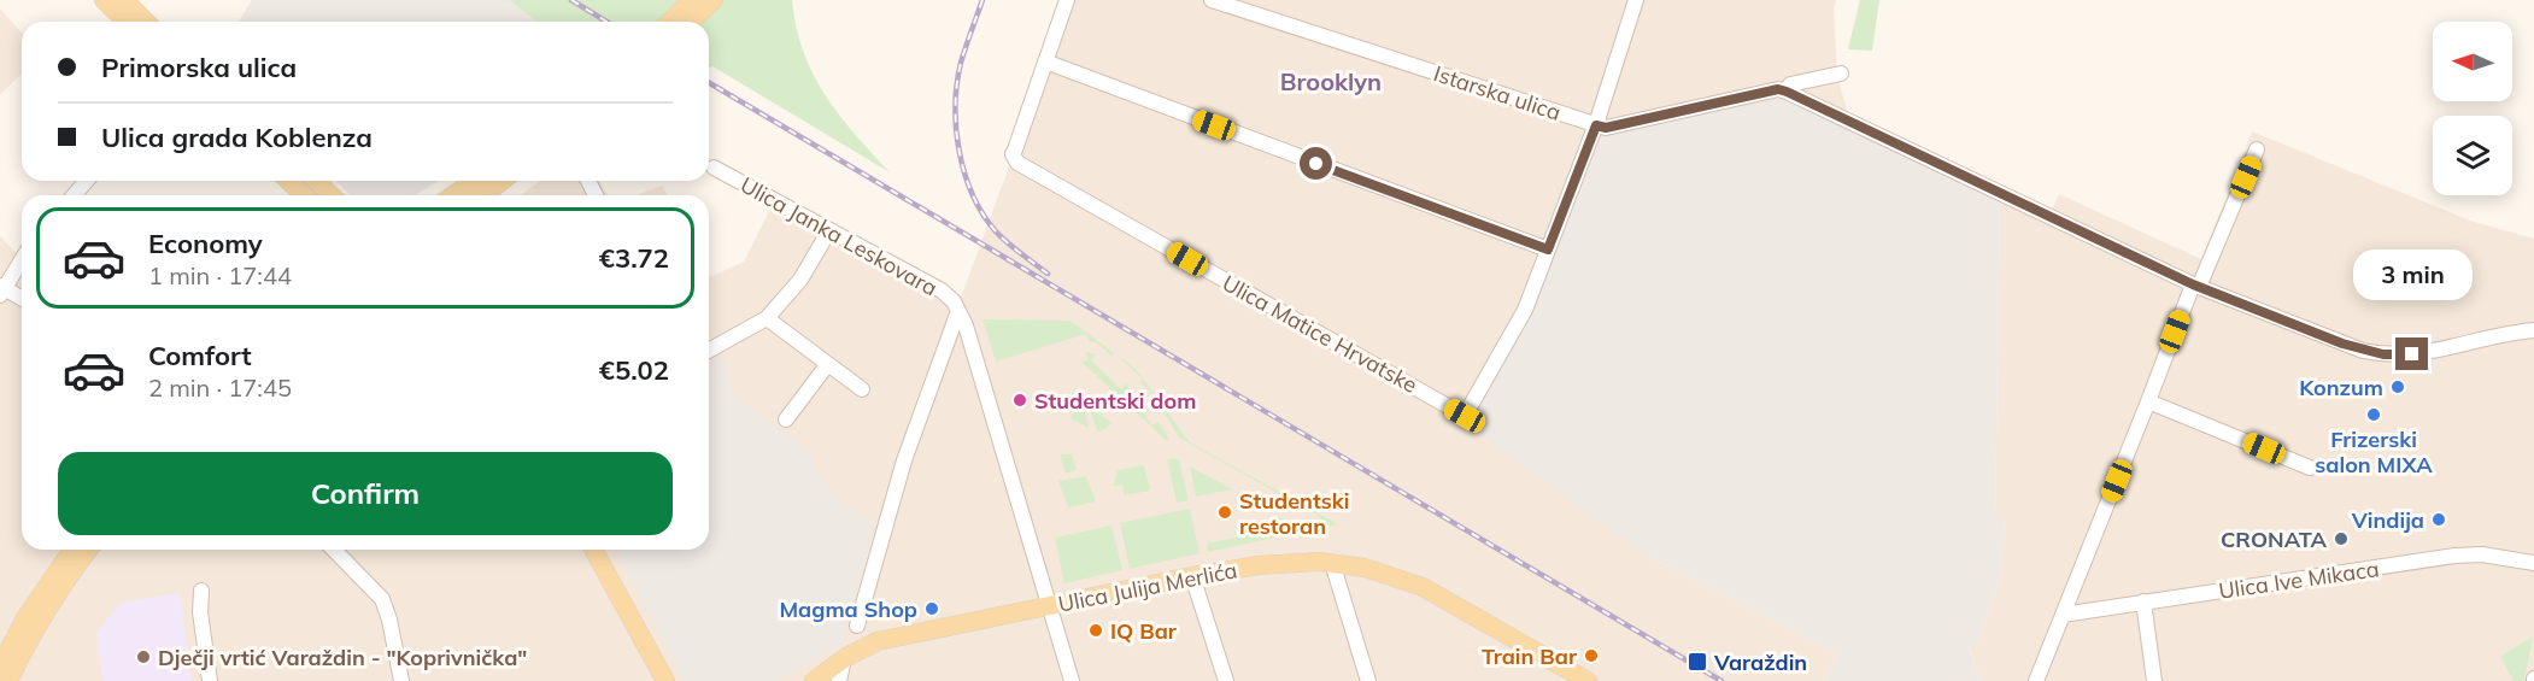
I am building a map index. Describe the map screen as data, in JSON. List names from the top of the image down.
{
  "streets": {
    "main road": ["Ulica Julija Merlića"],
    "street": [
      "Istarska ulica",
      "Ulica Janka Leskovara",
      "Ulica Matice Hrvatske",
      "Ulica Ive Mikaca"
    ]
  },
  "districts": ["Brooklyn"],
  "places": {
    "other": [
      "Konzum",
      "Studentski dom",
      "Frizerski salon MIXA",
      "Studentski restoran",
      "Vindija",
      "CRONATA",
      "Magma Shop",
      "IQ Bar",
      "Train Bar",
      "Dječji vrtić Varaždin - \"Koprivnička\""
    ],
    "transit": ["Varaždin"]
  },
  "north": "left",
  "page": {
    "banner": ["Primorska ulica", "Ulica grada Koblenza"],
    "list": [
      {
        "name": "Economy",
        "note": "1 min · 17:44",
        "value": "€3.72"
      },
      {
        "name": "Comfort",
        "note": "2 min · 17:45",
        "value": "€5.02"
      }
    ],
    "bubble": "3 min",
    "buttons": "Confirm"
  }
}
